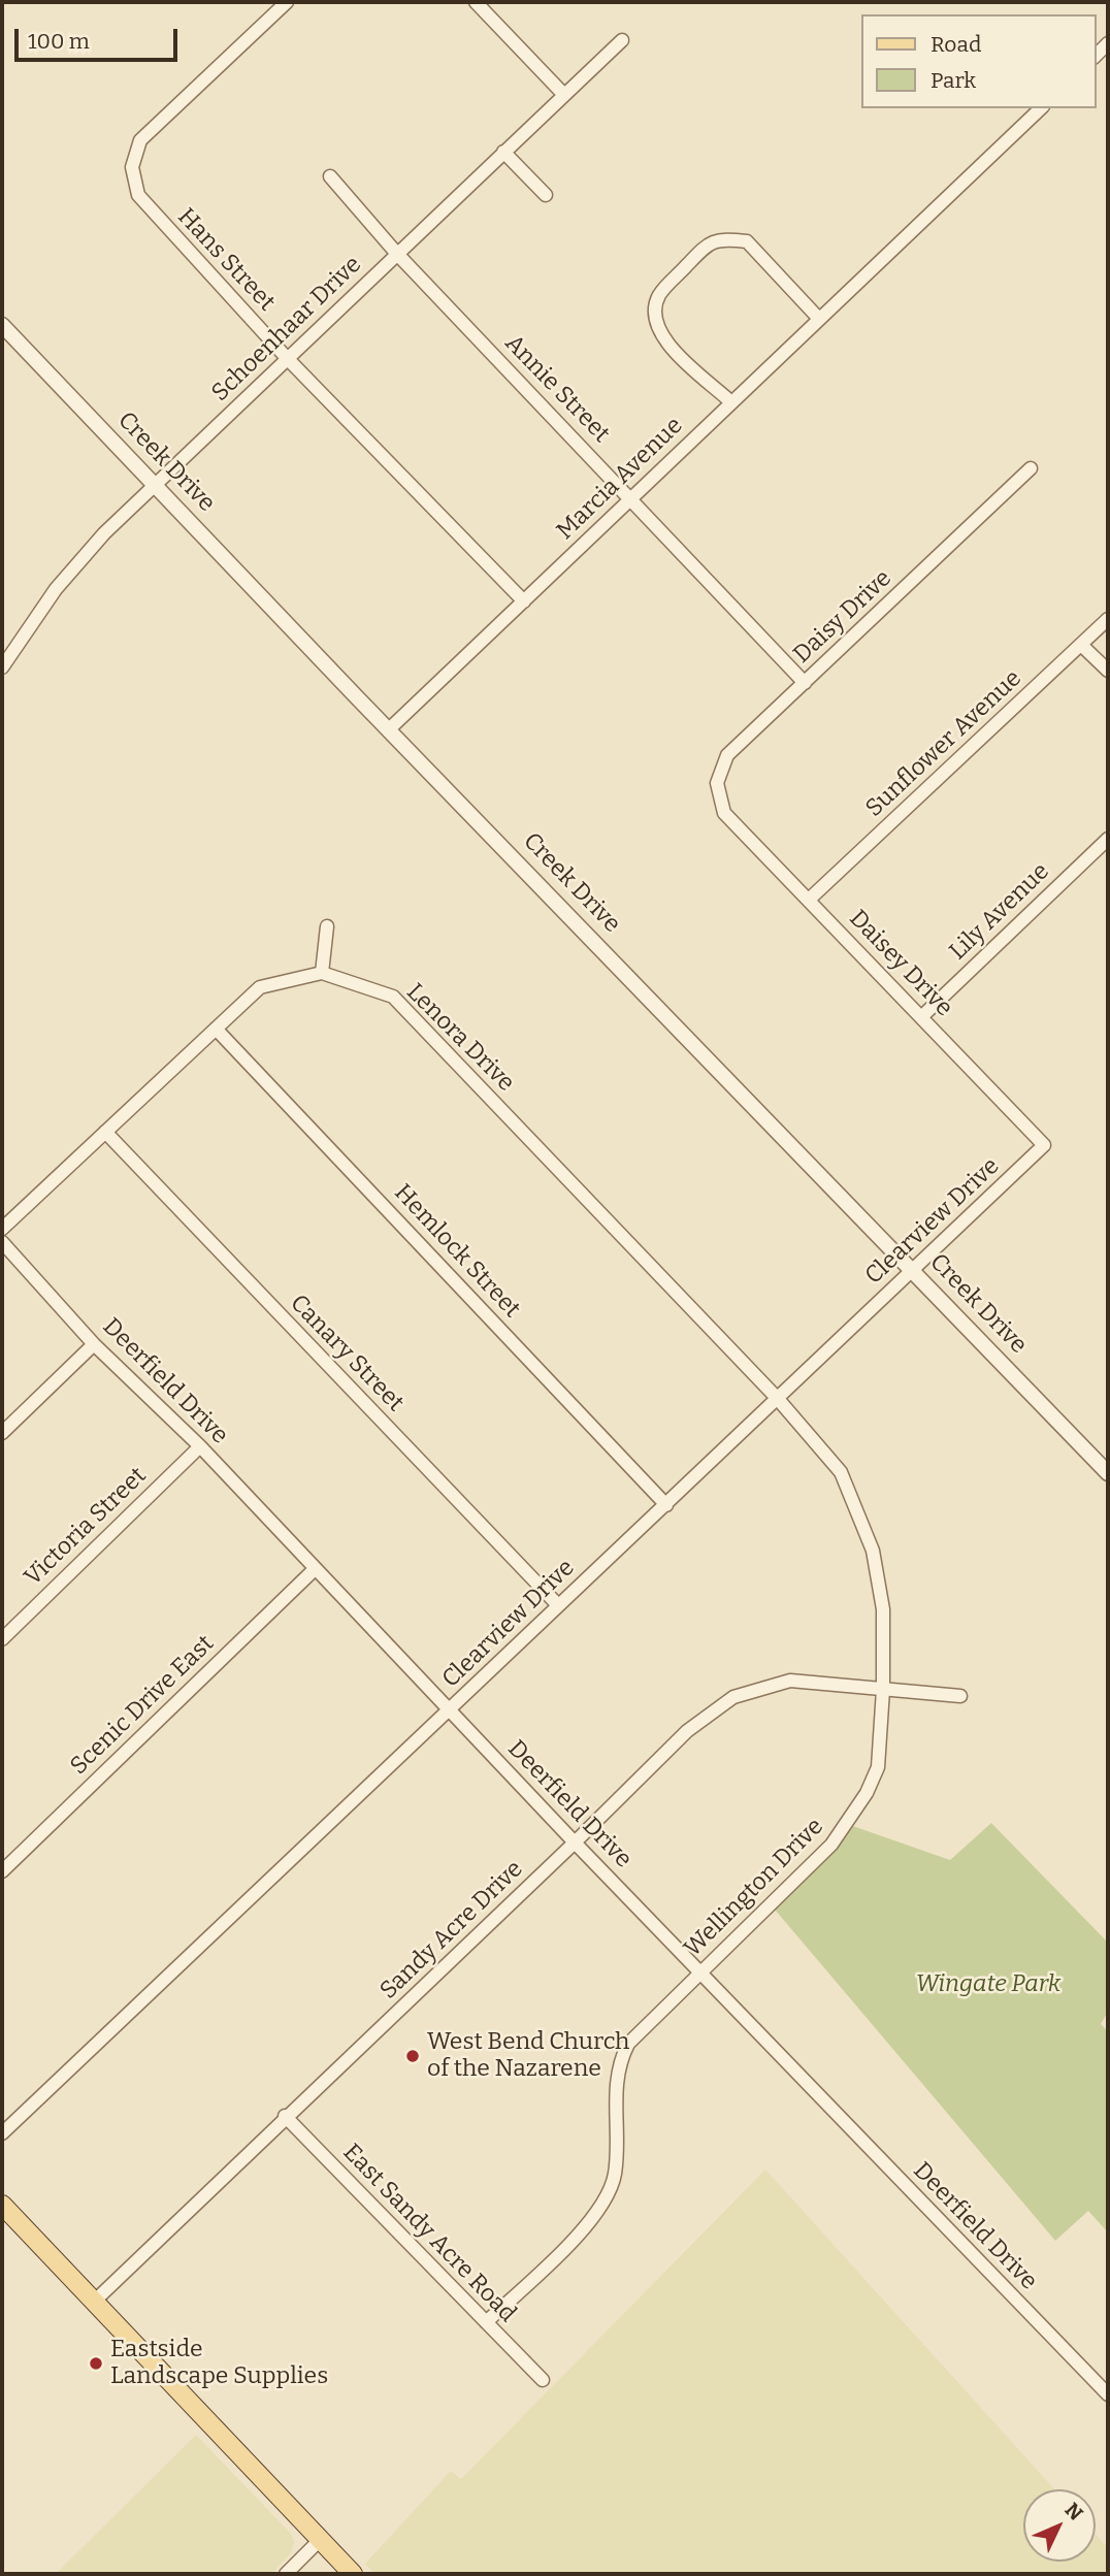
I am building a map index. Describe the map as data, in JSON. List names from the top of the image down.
{
  "streets": {
    "street": [
      "Hans Street",
      "Schoenhaar Drive",
      "Annie Street",
      "Creek Drive",
      "Marcia Avenue",
      "Daisy Drive",
      "Sunflower Avenue",
      "Lily Avenue",
      "Daisey Drive",
      "Lenora Drive",
      "Clearview Drive",
      "Hemlock Street",
      "Canary Street",
      "Deerfield Drive",
      "Victoria Street",
      "Scenic Drive East",
      "Wellington Drive",
      "Sandy Acre Drive",
      "East Sandy Acre Road"
    ]
  },
  "crossings": [
    ["Hans Street", "Schoenhaar Drive"],
    ["Hans Street", "Marcia Avenue"],
    ["Schoenhaar Drive", "Annie Street"],
    ["Schoenhaar Drive", "Creek Drive"],
    ["Annie Street", "Marcia Avenue"],
    ["Annie Street", "Daisy Drive"],
    ["Creek Drive", "Marcia Avenue"],
    ["Creek Drive", "Clearview Drive"],
    ["Daisy Drive", "Daisey Drive"],
    ["Sunflower Avenue", "Daisey Drive"],
    ["Lily Avenue", "Daisey Drive"],
    ["Daisey Drive", "Clearview Drive"],
    ["Lenora Drive", "Clearview Drive"],
    ["Lenora Drive", "Wellington Drive"],
    ["Clearview Drive", "Hemlock Street"],
    ["Clearview Drive", "Canary Street"],
    ["Clearview Drive", "Deerfield Drive"],
    ["Clearview Drive", "Wellington Drive"],
    ["Deerfield Drive", "Victoria Street"],
    ["Deerfield Drive", "Scenic Drive East"],
    ["Deerfield Drive", "Wellington Drive"],
    ["Deerfield Drive", "Sandy Acre Drive"],
    ["Wellington Drive", "Sandy Acre Drive"],
    ["Wellington Drive", "East Sandy Acre Road"],
    ["Sandy Acre Drive", "East Sandy Acre Road"]
  ],
  "parks": ["Wingate Park"],
  "places": ["West Bend Church of the Nazarene", "Eastside Landscape Supplies"],
  "legend": ["Road", "Park"],
  "scale_bar": "100 m",
  "north": "top right"
}
